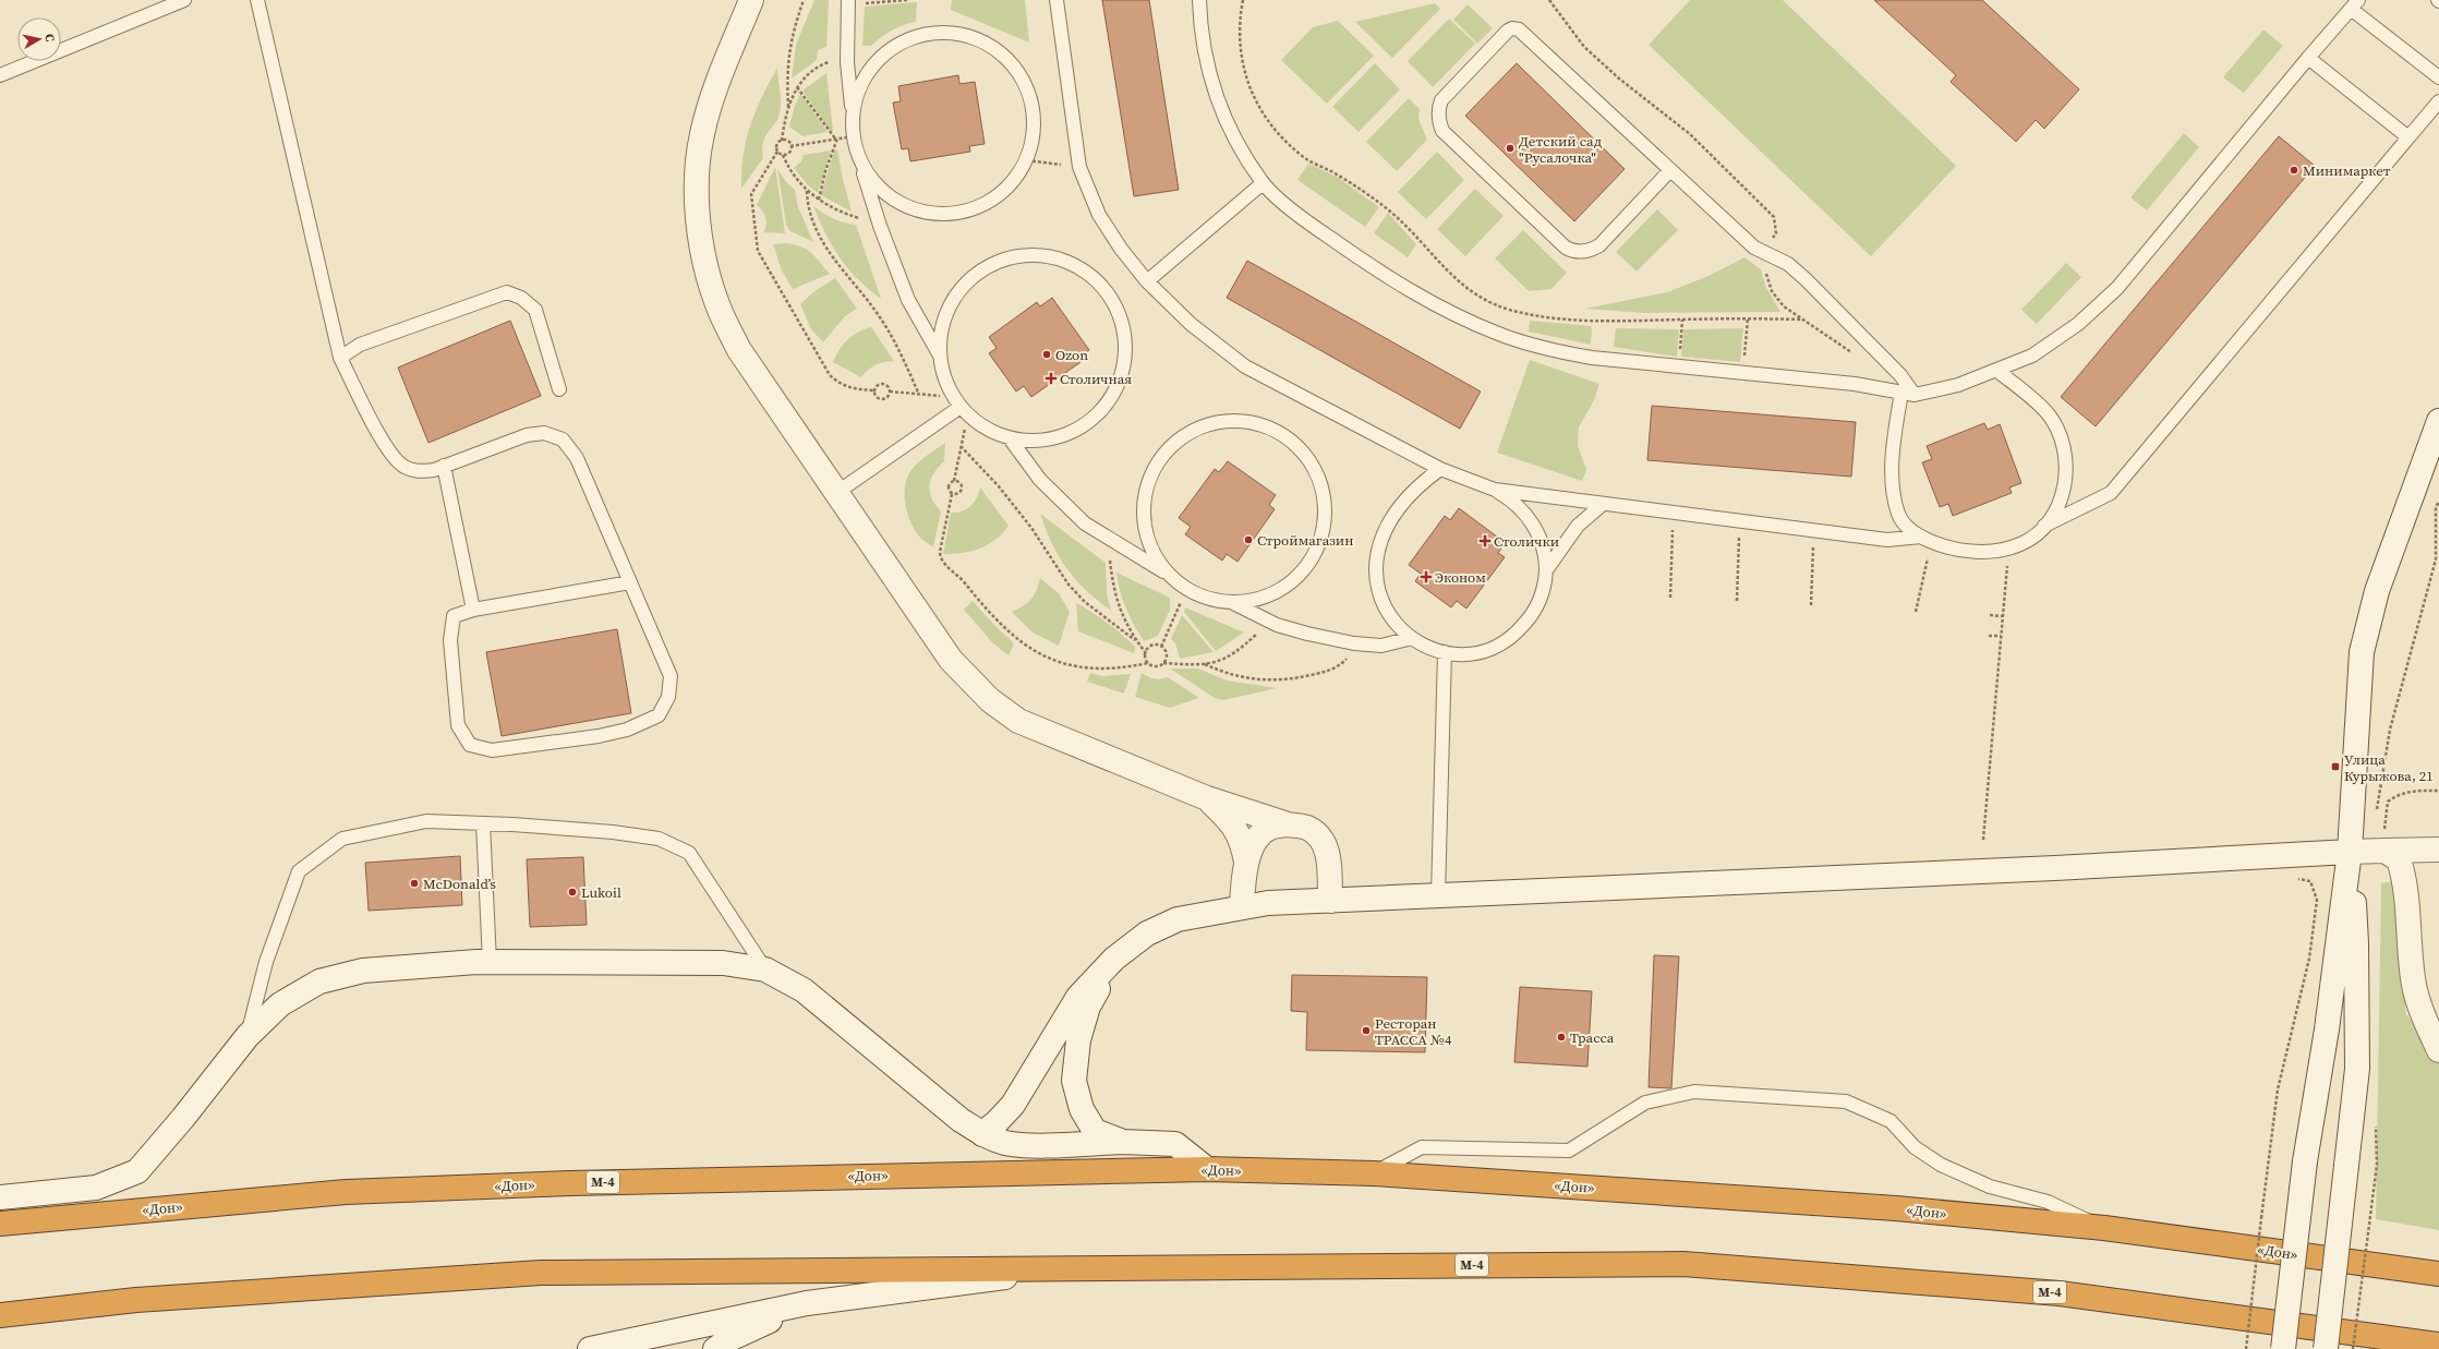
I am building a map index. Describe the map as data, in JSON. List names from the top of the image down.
{
  "streets": {
    "highway": ["«Дон»", "М-4"]
  },
  "places": {
    "other": [
      "Детский сад \"Русалочка\"",
      "Минимаркет",
      "Ozon",
      "Строймагазин",
      "McDonald’s",
      "Lukoil",
      "Ресторан ТРАССА №4",
      "Трасса"
    ],
    "health": ["Столичная", "Столички", "Эконом"],
    "transit": ["Улица Курыжова, 21"]
  },
  "north": "right"
}
